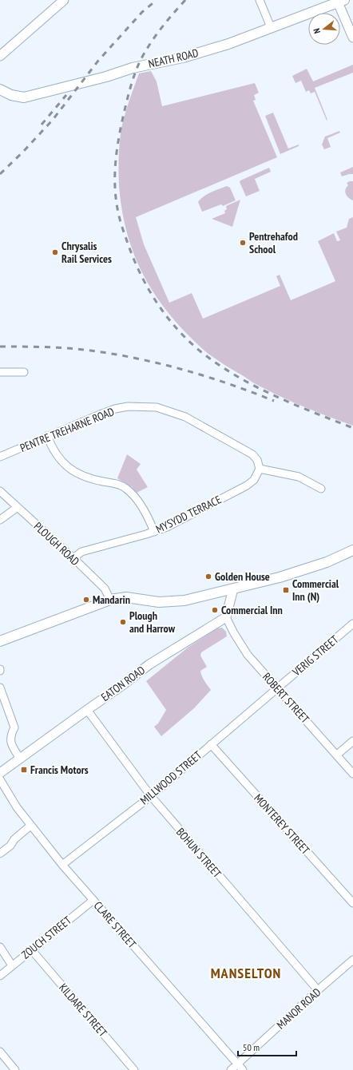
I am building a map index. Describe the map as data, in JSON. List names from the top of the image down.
{
  "streets": {
    "main road": ["NEATH ROAD"],
    "street": [
      "PENTRE TREHARNE ROAD",
      "MYSYDD TERRACE",
      "PLOUGH ROAD",
      "VERIG STREET",
      "EATON ROAD",
      "ROBERT STREET",
      "MILLWOOD STREET",
      "MONTEREY STREET",
      "BOHUN STREET",
      "CLARE STREET",
      "ZOUCH STREET",
      "MANOR ROAD",
      "KILDARE STREET"
    ]
  },
  "crossings": [
    ["PENTRE TREHARNE ROAD", "MYSYDD TERRACE"],
    ["MYSYDD TERRACE", "PLOUGH ROAD"],
    ["VERIG STREET", "ROBERT STREET"],
    ["VERIG STREET", "MILLWOOD STREET"],
    ["EATON ROAD", "ROBERT STREET"],
    ["EATON ROAD", "BOHUN STREET"],
    ["ROBERT STREET", "MILLWOOD STREET"],
    ["MILLWOOD STREET", "MONTEREY STREET"],
    ["MILLWOOD STREET", "BOHUN STREET"],
    ["MILLWOOD STREET", "CLARE STREET"],
    ["BOHUN STREET", "MANOR ROAD"],
    ["CLARE STREET", "ZOUCH STREET"],
    ["CLARE STREET", "MANOR ROAD"],
    ["ZOUCH STREET", "KILDARE STREET"]
  ],
  "districts": ["MANSELTON"],
  "places": {
    "other": [
      "Pentrehafod School",
      "Chrysalis Rail Services",
      "Golden House",
      "Mandarin",
      "Commercial Inn",
      "Plough and Harrow"
    ],
    "transit": ["Commercial Inn (N)", "Francis Motors"]
  },
  "scale_bar": "50 m",
  "north": "left"
}
